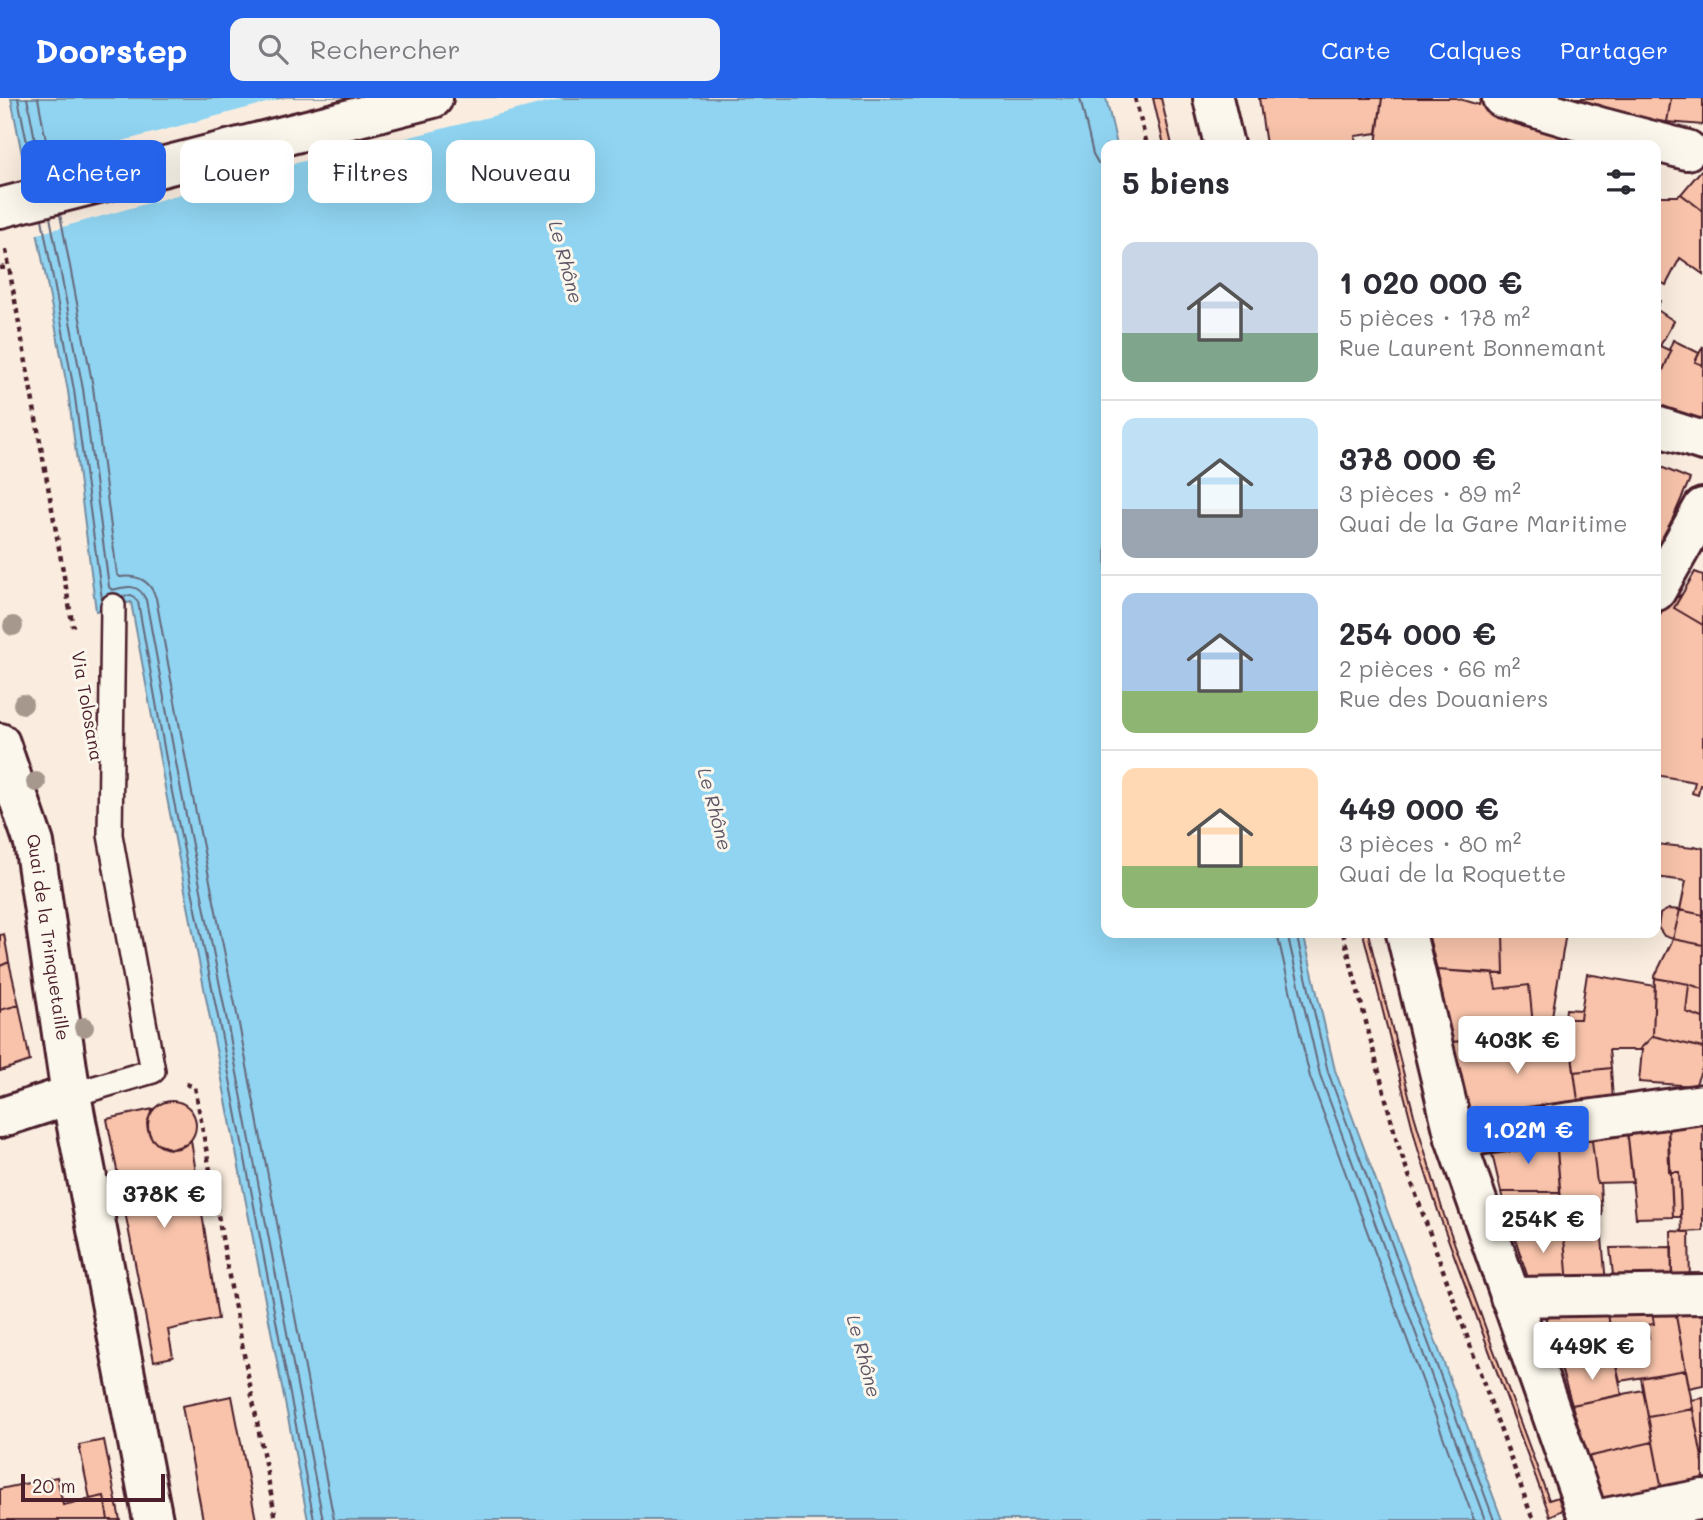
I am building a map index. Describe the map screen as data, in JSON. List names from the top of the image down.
{
  "streets": {
    "street": ["Quai de la Trinquetaille"],
    "path": ["Via Tolosana"]
  },
  "water": ["Le Rhône"],
  "scale_bar": "20 m",
  "page": {
    "header": "Doorstep",
    "search": "Rechercher",
    "nav": ["Carte", "Calques", "Partager"],
    "chip": [
      "Acheter",
      "Louer",
      "Filtres",
      "Nouveau"
    ],
    "heading": "5 biens",
    "list": [
      {
        "name": "1 020 000 €",
        "note": "5 pièces · 178 m² · Rue Laurent Bonnemant"
      },
      {
        "name": "378 000 €",
        "note": "3 pièces · 89 m² · Quai de la Gare Maritime"
      },
      {
        "name": "254 000 €",
        "note": "2 pièces · 66 m² · Rue des Douaniers"
      },
      {
        "name": "449 000 €",
        "note": "3 pièces · 80 m² · Quai de la Roquette"
      }
    ],
    "price": [
      "403K €",
      "1.02M €",
      "378K €",
      "254K €",
      "449K €"
    ],
    "scale": "20 m"
  }
}
